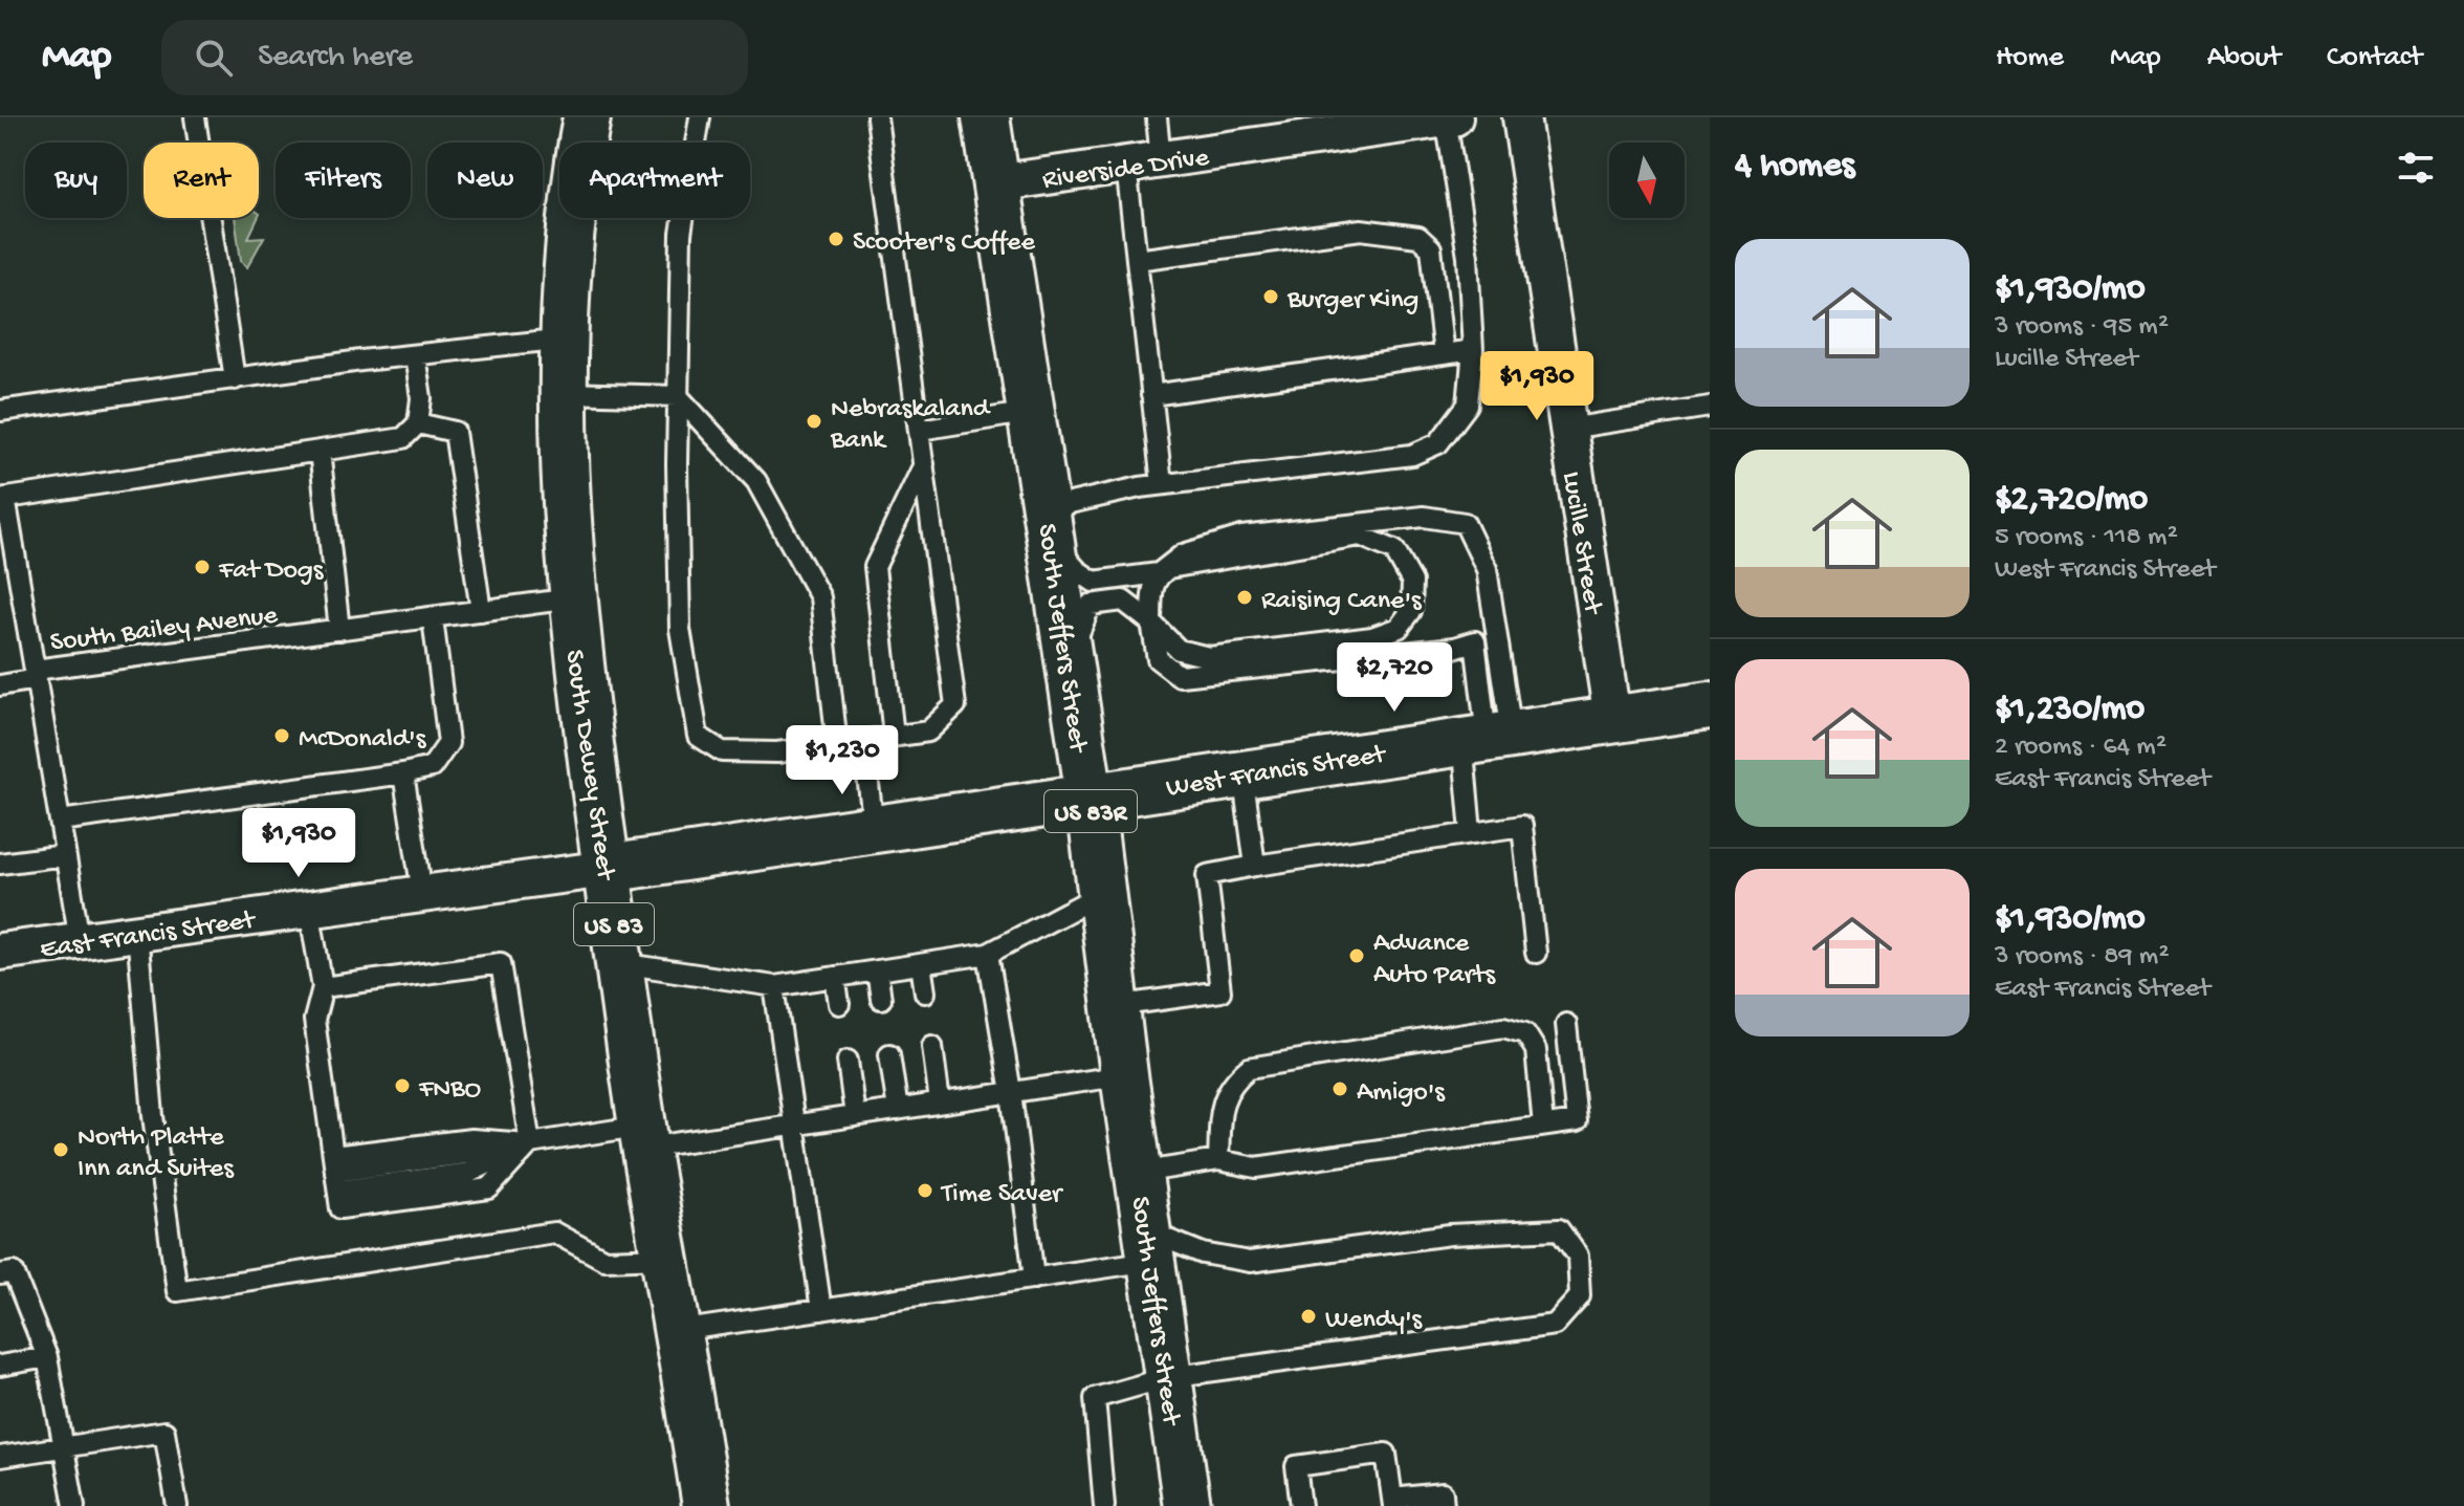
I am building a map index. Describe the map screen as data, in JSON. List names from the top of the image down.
{
  "streets": {
    "main road": [
      "South Jeffers Street",
      "South Dewey Street",
      "West Francis Street",
      "US 83R",
      "US 83",
      "East Francis Street"
    ],
    "street": ["Riverside Drive", "Lucille Street"],
    "lane": ["South Bailey Avenue"]
  },
  "crossings": [
    ["Riverside Drive", "South Jeffers Street"],
    ["Lucille Street", "West Francis Street"],
    ["South Bailey Avenue", "South Dewey Street"],
    ["South Bailey Avenue", "East Francis Street"],
    ["South Jeffers Street", "West Francis Street"],
    ["South Jeffers Street", "East Francis Street"],
    ["South Dewey Street", "East Francis Street"],
    ["West Francis Street", "East Francis Street"]
  ],
  "places": [
    "Scooter's Coffee",
    "Burger King",
    "Nebraskaland Bank",
    "Fat Dogs",
    "Raising Cane's",
    "McDonald's",
    "Advance Auto Parts",
    "FNBO",
    "Amigo's",
    "North Platte Inn and Suites",
    "Time Saver",
    "Wendy's"
  ],
  "north": "bottom",
  "page": {
    "header": "Map",
    "search": "Search here",
    "nav": [
      "Home",
      "Map",
      "About",
      "Contact"
    ],
    "heading": "4 homes",
    "chip": [
      "Buy",
      "Rent",
      "Filters",
      "New",
      "Apartment"
    ],
    "list": [
      {
        "name": "$1,930/mo",
        "note": "3 rooms · 95 m² · Lucille Street"
      },
      {
        "name": "$2,720/mo",
        "note": "5 rooms · 118 m² · West Francis Street"
      },
      {
        "name": "$1,230/mo",
        "note": "2 rooms · 64 m² · East Francis Street"
      },
      {
        "name": "$1,930/mo",
        "note": "3 rooms · 89 m² · East Francis Street"
      }
    ],
    "price": [
      "$1,930",
      "$2,720",
      "$1,230",
      "$1,930"
    ]
  }
}
